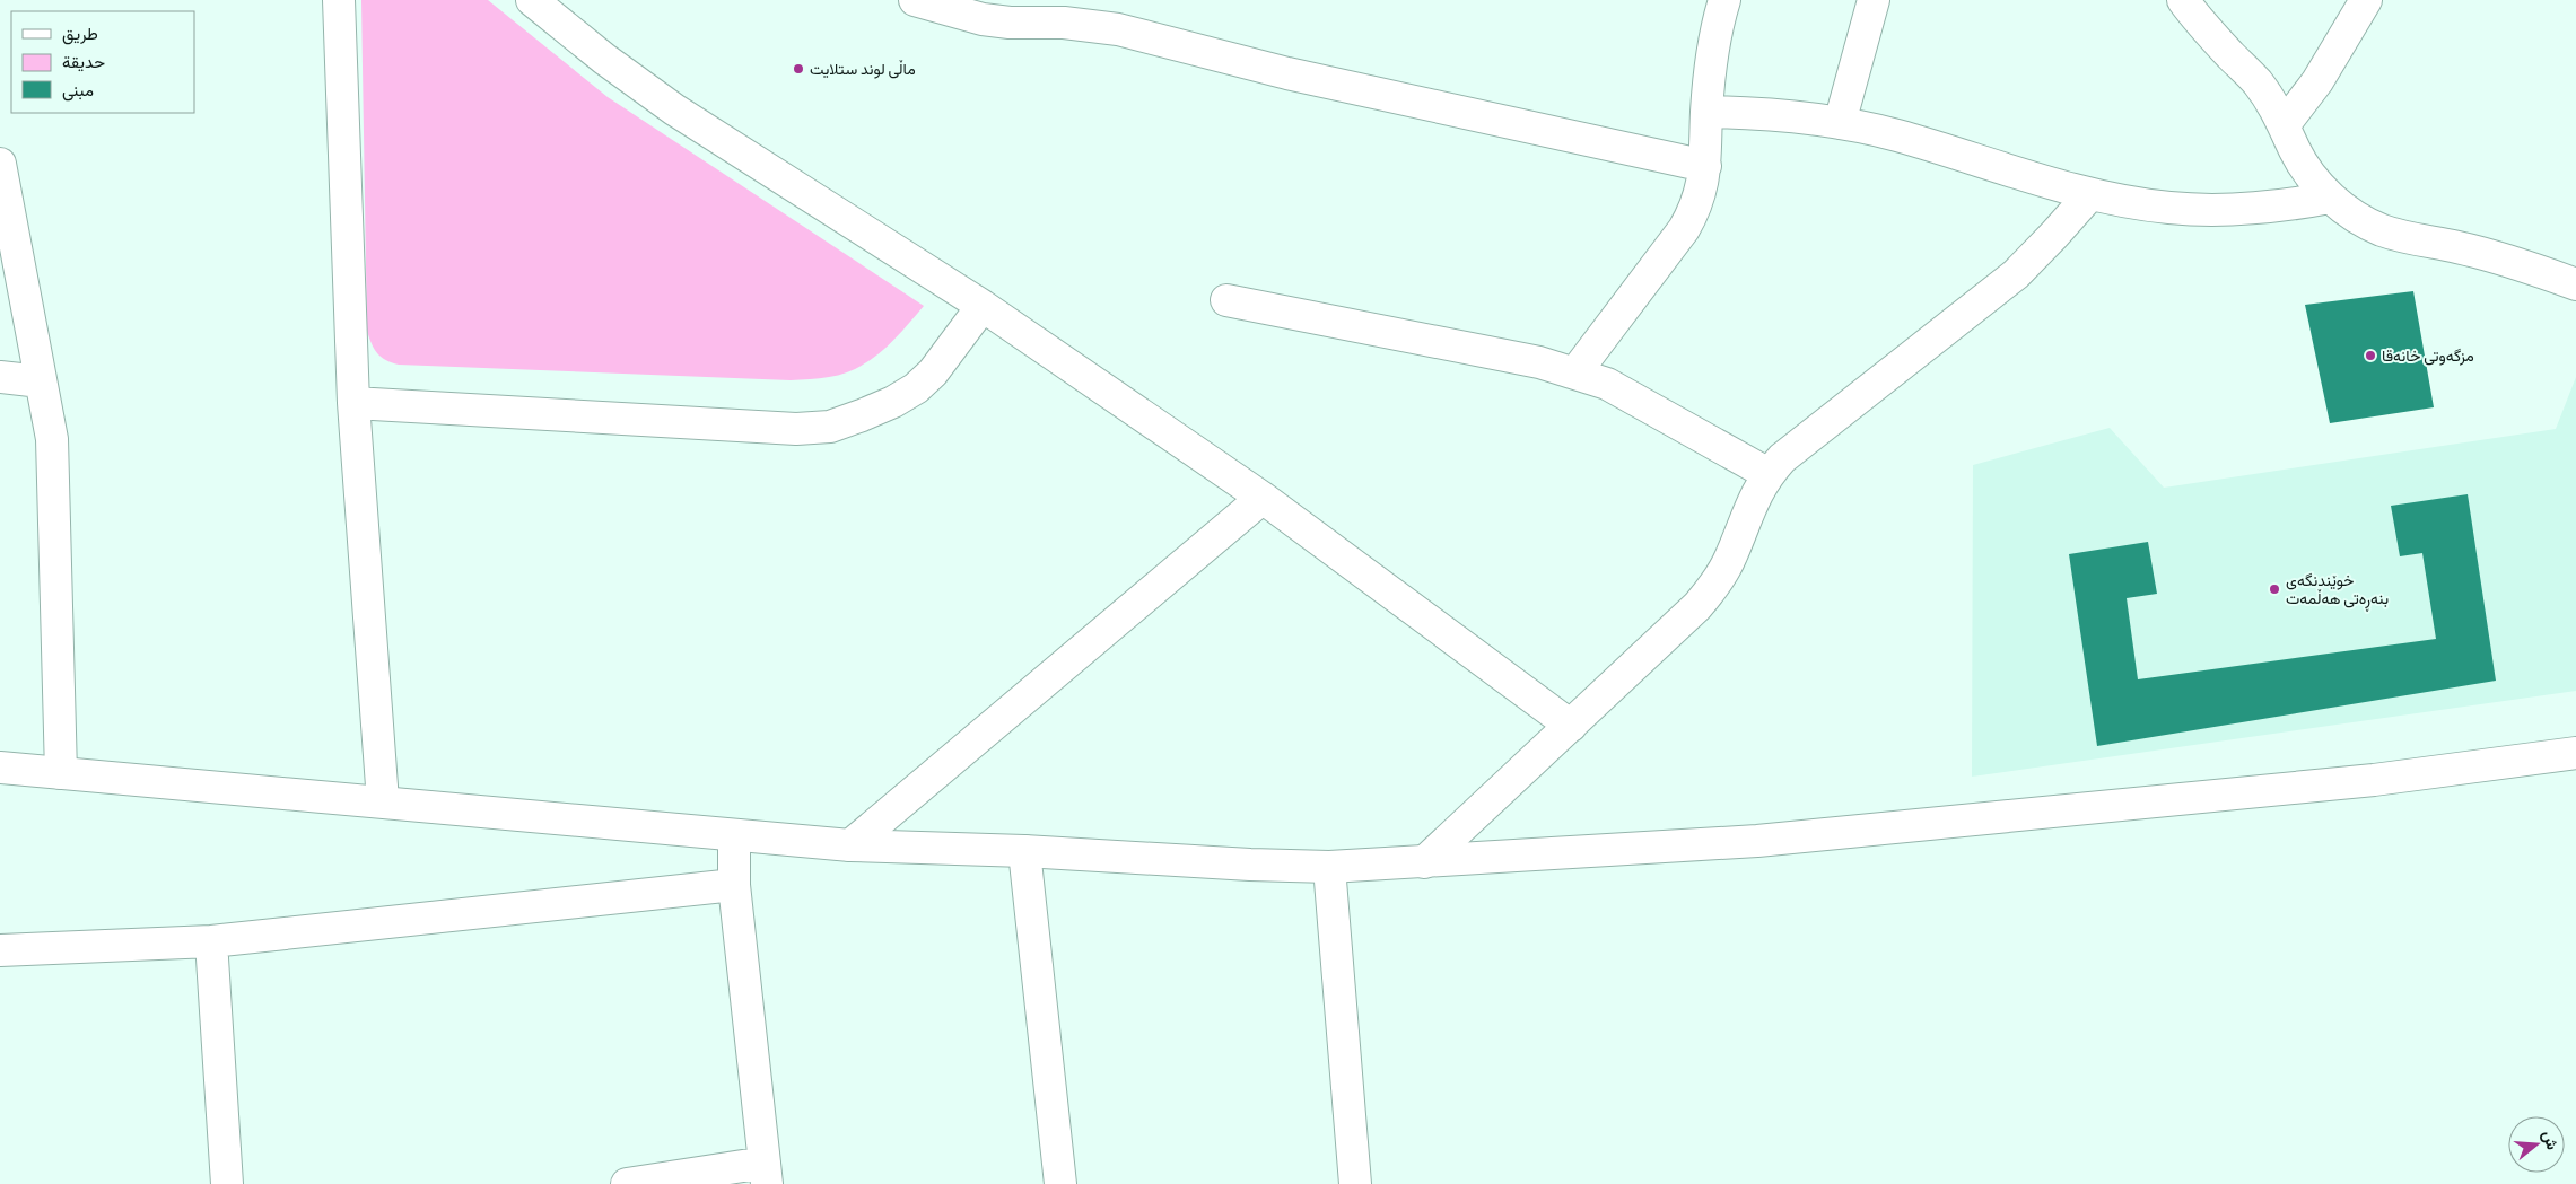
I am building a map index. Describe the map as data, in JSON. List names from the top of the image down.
{
  "places": ["ماڵی لوند ستلایت", "مزگەوتی خانەقا", "خوێندنگەی بنەڕەتی هەڵمەت"],
  "legend": ["طريق", "حديقة", "مبنى"],
  "north": "right"
}
